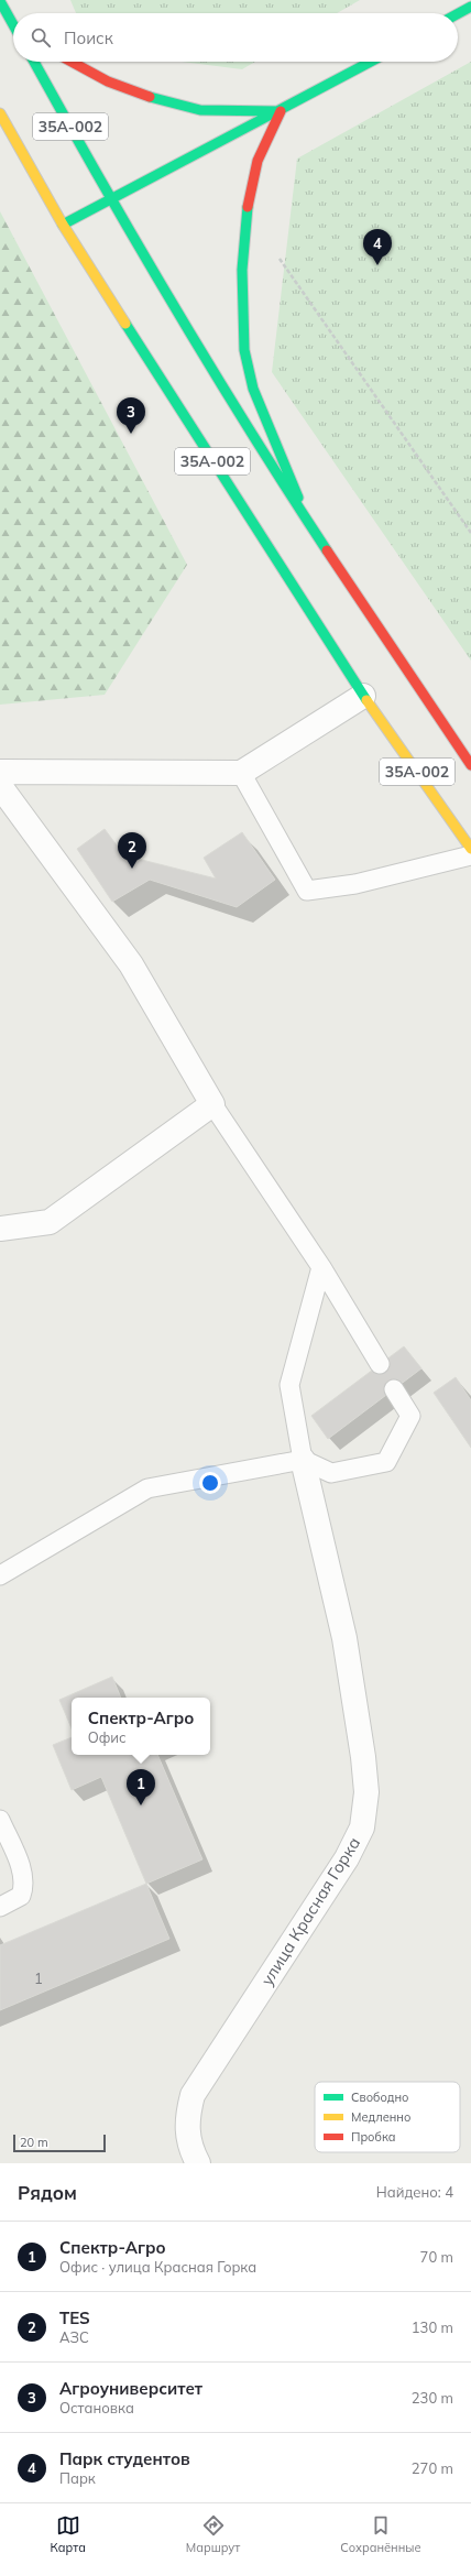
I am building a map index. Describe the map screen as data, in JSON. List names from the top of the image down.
{
  "streets": {
    "main road": ["35А-002"],
    "street": ["улица Красная Горка"]
  },
  "house_numbers": ["1"],
  "legend": ["Свободно", "Медленно", "Пробка"],
  "scale_bar": "20 m",
  "page": {
    "search": "Поиск",
    "pins": [
      "4",
      "3",
      "2",
      "1"
    ],
    "popup": ["Спектр-Агро", "Офис"],
    "scale": "20 m",
    "heading": ["Рядом", "Найдено: 4"],
    "list": [
      {
        "mark": "1",
        "name": "Спектр-Агро",
        "note": "Офис · улица Красная Горка",
        "value": "70 m"
      },
      {
        "mark": "2",
        "name": "TES",
        "note": "АЗС",
        "value": "130 m"
      },
      {
        "mark": "3",
        "name": "Агроуниверситет",
        "note": "Остановка",
        "value": "230 m"
      },
      {
        "mark": "4",
        "name": "Парк студентов",
        "note": "Парк",
        "value": "270 m"
      }
    ],
    "nav": ["Карта", "Маршрут", "Сохранённые"]
  }
}
